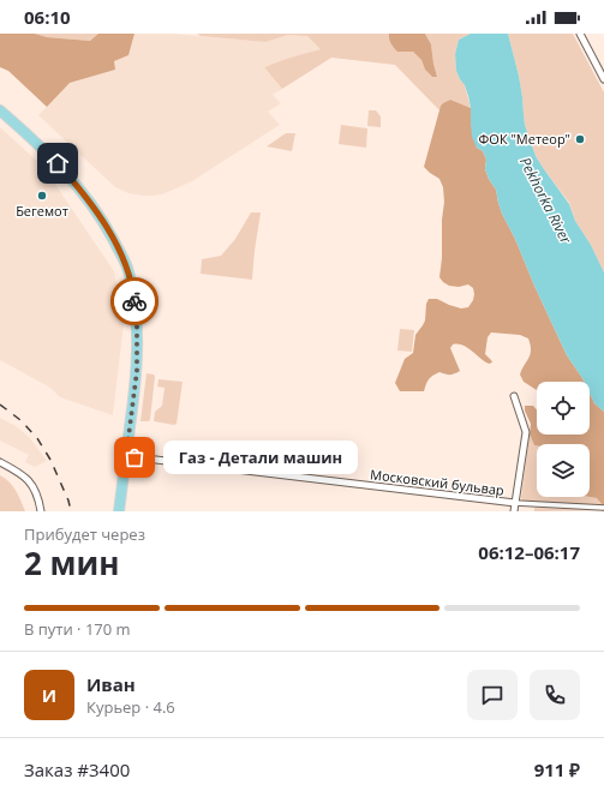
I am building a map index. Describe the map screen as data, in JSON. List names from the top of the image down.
{
  "streets": {
    "street": ["Московский бульвар"]
  },
  "water": ["Pekhorka River"],
  "places": ["ФОК \"Метеор\"", "Бегемот", "Газ - Детали машин"],
  "page": {
    "status": "06:10",
    "bubble": "Газ - Детали машин",
    "heading": ["2 мин", "Прибудет через", "06:12–06:17"],
    "panel": [
      "Иван",
      "Курьер · 4.6",
      "Заказ #3400",
      "911 ₽"
    ],
    "bar": "В пути · 170 m",
    "round": "И"
  }
}
